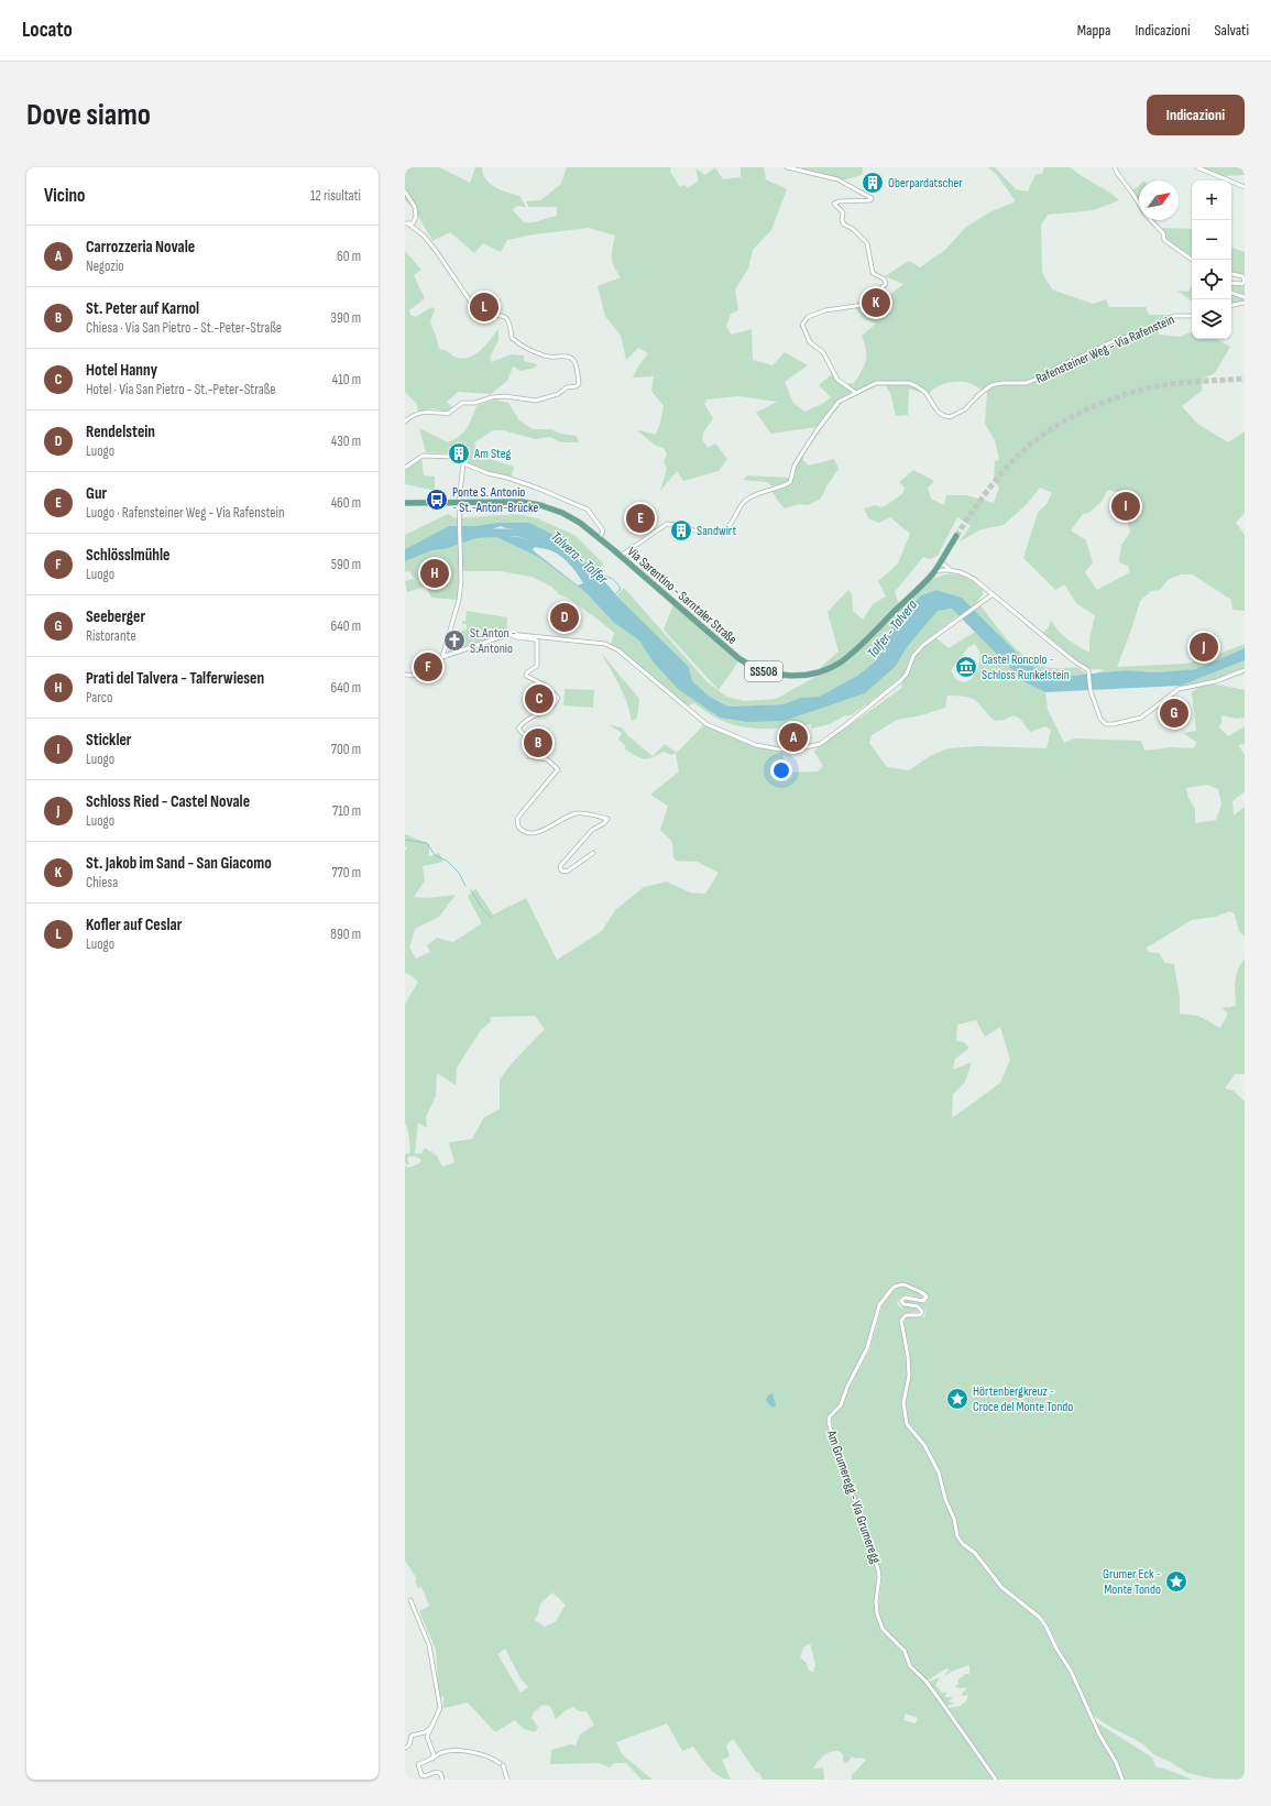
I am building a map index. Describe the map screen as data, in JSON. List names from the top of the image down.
{
  "streets": {
    "main road": ["Via Sarentino - Sarntaler Straße", "SS508"],
    "street": ["Rafensteiner Weg - Via Rafenstein", "Am Grumeregg - Via Grumeregg"]
  },
  "crossings": [
    ["Rafensteiner Weg - Via Rafenstein", "Via Sarentino - Sarntaler Straße"],
    ["Via Sarentino - Sarntaler Straße", "SS508"]
  ],
  "water": ["Talvera - Talfer", "Talfer - Talvera"],
  "places": {
    "building": ["Oberpardatscher", "Am Steg", "Sandwirt"],
    "bus stop": ["Ponte S. Antonio - St.-Anton-Brücke"],
    "church": ["St.Anton - S.Antonio"],
    "museum": ["Castel Roncolo - Schloss Runkelstein"],
    "place": ["Hörtenbergkreuz - Croce del Monte Tondo", "Grumer Eck - Monte Tondo"]
  },
  "north": "top right",
  "page": {
    "header": "Locato",
    "nav": ["Mappa", "Indicazioni", "Salvati"],
    "buttons": "Indicazioni",
    "title": "Dove siamo",
    "heading": ["Vicino", "12 risultati"],
    "map_buttons": ["+", "−"],
    "list": [
      {
        "mark": "A",
        "name": "Carrozzeria Novale",
        "note": "Negozio",
        "value": "60 m"
      },
      {
        "mark": "B",
        "name": "St. Peter auf Karnol",
        "note": "Chiesa · Via San Pietro - St.-Peter-Straße",
        "value": "390 m"
      },
      {
        "mark": "C",
        "name": "Hotel Hanny",
        "note": "Hotel · Via San Pietro - St.-Peter-Straße",
        "value": "410 m"
      },
      {
        "mark": "D",
        "name": "Rendelstein",
        "note": "Luogo",
        "value": "430 m"
      },
      {
        "mark": "E",
        "name": "Gur",
        "note": "Luogo · Rafensteiner Weg - Via Rafenstein",
        "value": "460 m"
      },
      {
        "mark": "F",
        "name": "Schlösslmühle",
        "note": "Luogo",
        "value": "590 m"
      },
      {
        "mark": "G",
        "name": "Seeberger",
        "note": "Ristorante",
        "value": "640 m"
      },
      {
        "mark": "H",
        "name": "Prati del Talvera - Talferwiesen",
        "note": "Parco",
        "value": "640 m"
      },
      {
        "mark": "I",
        "name": "Stickler",
        "note": "Luogo",
        "value": "700 m"
      },
      {
        "mark": "J",
        "name": "Schloss Ried - Castel Novale",
        "note": "Luogo",
        "value": "710 m"
      },
      {
        "mark": "K",
        "name": "St. Jakob im Sand - San Giacomo",
        "note": "Chiesa",
        "value": "770 m"
      },
      {
        "mark": "L",
        "name": "Kofler auf Ceslar",
        "note": "Luogo",
        "value": "890 m"
      }
    ],
    "pins": [
      "K",
      "L",
      "I",
      "E",
      "H",
      "D",
      "J",
      "F",
      "C",
      "G",
      "A",
      "B"
    ]
  }
}
